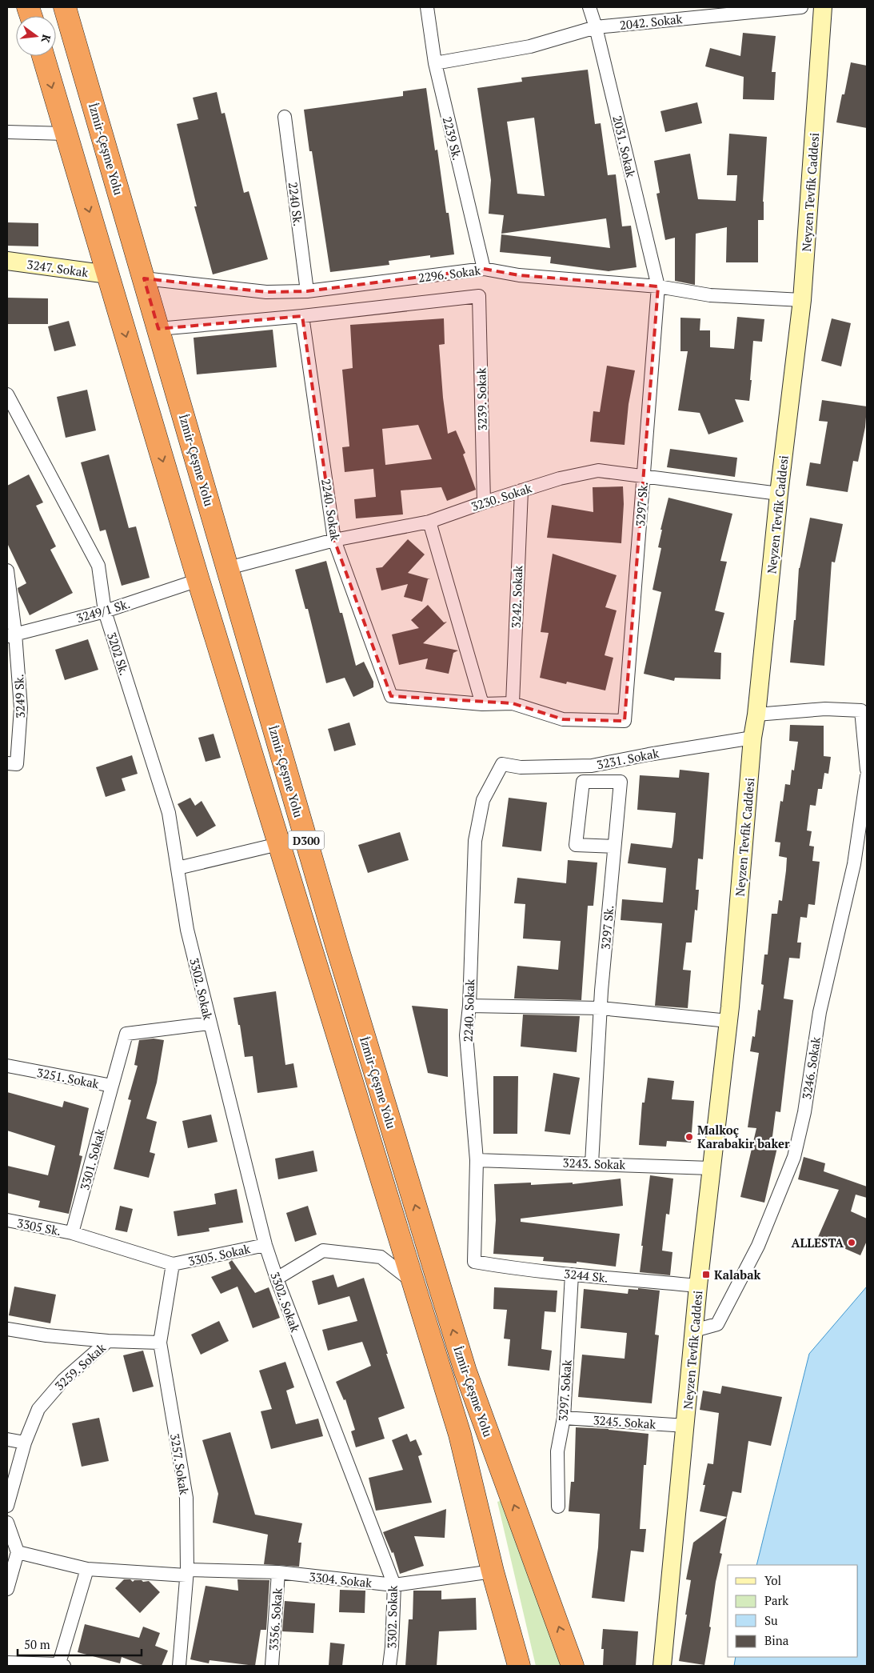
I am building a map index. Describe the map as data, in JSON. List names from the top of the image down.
{
  "streets": {
    "highway": ["İzmir-Çeşme Yolu", "D300"],
    "street": [
      "2042. Sokak",
      "2239 Sk.",
      "2031. Sokak",
      "Neyzen Tevfik Caddesi",
      "2240 Sk.",
      "3247. Sokak",
      "2296. Sokak",
      "3239. Sokak",
      "3230. Sokak",
      "3297 Sk.",
      "2240. Sokak",
      "3242. Sokak",
      "3249/1 Sk.",
      "3202 Sk.",
      "3249 Sk.",
      "3231. Sokak",
      "3302. Sokak",
      "3246. Sokak",
      "3251. Sokak",
      "3301. Sokak",
      "3243. Sokak",
      "3305 Sk.",
      "3305. Sokak",
      "3244 Sk.",
      "3259. Sokak",
      "3297. Sokak",
      "3245. Sokak",
      "3257. Sokak",
      "3304. Sokak",
      "3356. Sokak"
    ]
  },
  "crossings": [
    ["2042. Sokak", "2239 Sk."],
    ["2042. Sokak", "2031. Sokak"],
    ["2239 Sk.", "2296. Sokak"],
    ["2031. Sokak", "2296. Sokak"],
    ["2031. Sokak", "3297 Sk."],
    ["İzmir-Çeşme Yolu", "3247. Sokak"],
    ["İzmir-Çeşme Yolu", "2296. Sokak"],
    ["İzmir-Çeşme Yolu", "3230. Sokak"],
    ["İzmir-Çeşme Yolu", "3249/1 Sk."],
    ["İzmir-Çeşme Yolu", "3304. Sokak"],
    ["Neyzen Tevfik Caddesi", "2296. Sokak"],
    ["Neyzen Tevfik Caddesi", "3230. Sokak"],
    ["Neyzen Tevfik Caddesi", "3231. Sokak"],
    ["Neyzen Tevfik Caddesi", "3246. Sokak"],
    ["Neyzen Tevfik Caddesi", "3243. Sokak"],
    ["Neyzen Tevfik Caddesi", "3244 Sk."],
    ["Neyzen Tevfik Caddesi", "3245. Sokak"],
    ["2240 Sk.", "2296. Sokak"],
    ["2296. Sokak", "3297 Sk."],
    ["3239. Sokak", "3230. Sokak"],
    ["3239. Sokak", "2240. Sokak"],
    ["3230. Sokak", "3297 Sk."],
    ["3230. Sokak", "2240. Sokak"],
    ["3230. Sokak", "3242. Sokak"],
    ["3297 Sk.", "3242. Sokak"],
    ["3297 Sk.", "3243. Sokak"],
    ["2240. Sokak", "3231. Sokak"],
    ["2240. Sokak", "3243. Sokak"],
    ["2240. Sokak", "3244 Sk."],
    ["3249/1 Sk.", "3202 Sk."],
    ["3249/1 Sk.", "3249 Sk."],
    ["3202 Sk.", "3302. Sokak"],
    ["3302. Sokak", "3251. Sokak"],
    ["3302. Sokak", "3305. Sokak"],
    ["3302. Sokak", "3304. Sokak"],
    ["3251. Sokak", "3301. Sokak"],
    ["3301. Sokak", "3305 Sk."],
    ["3305 Sk.", "3305. Sokak"],
    ["3305 Sk.", "3257. Sokak"],
    ["3305. Sokak", "3257. Sokak"],
    ["3244 Sk.", "3297. Sokak"],
    ["3259. Sokak", "3257. Sokak"],
    ["3297. Sokak", "3245. Sokak"],
    ["3257. Sokak", "3304. Sokak"],
    ["3304. Sokak", "3356. Sokak"]
  ],
  "places": {
    "other": ["Malkoç Karabakir baker", "ALLESTA"],
    "transit": ["Kalabak"]
  },
  "legend": [
    "Yol",
    "Park",
    "Su",
    "Bina"
  ],
  "scale_bar": "50 m",
  "north": "right"
}
